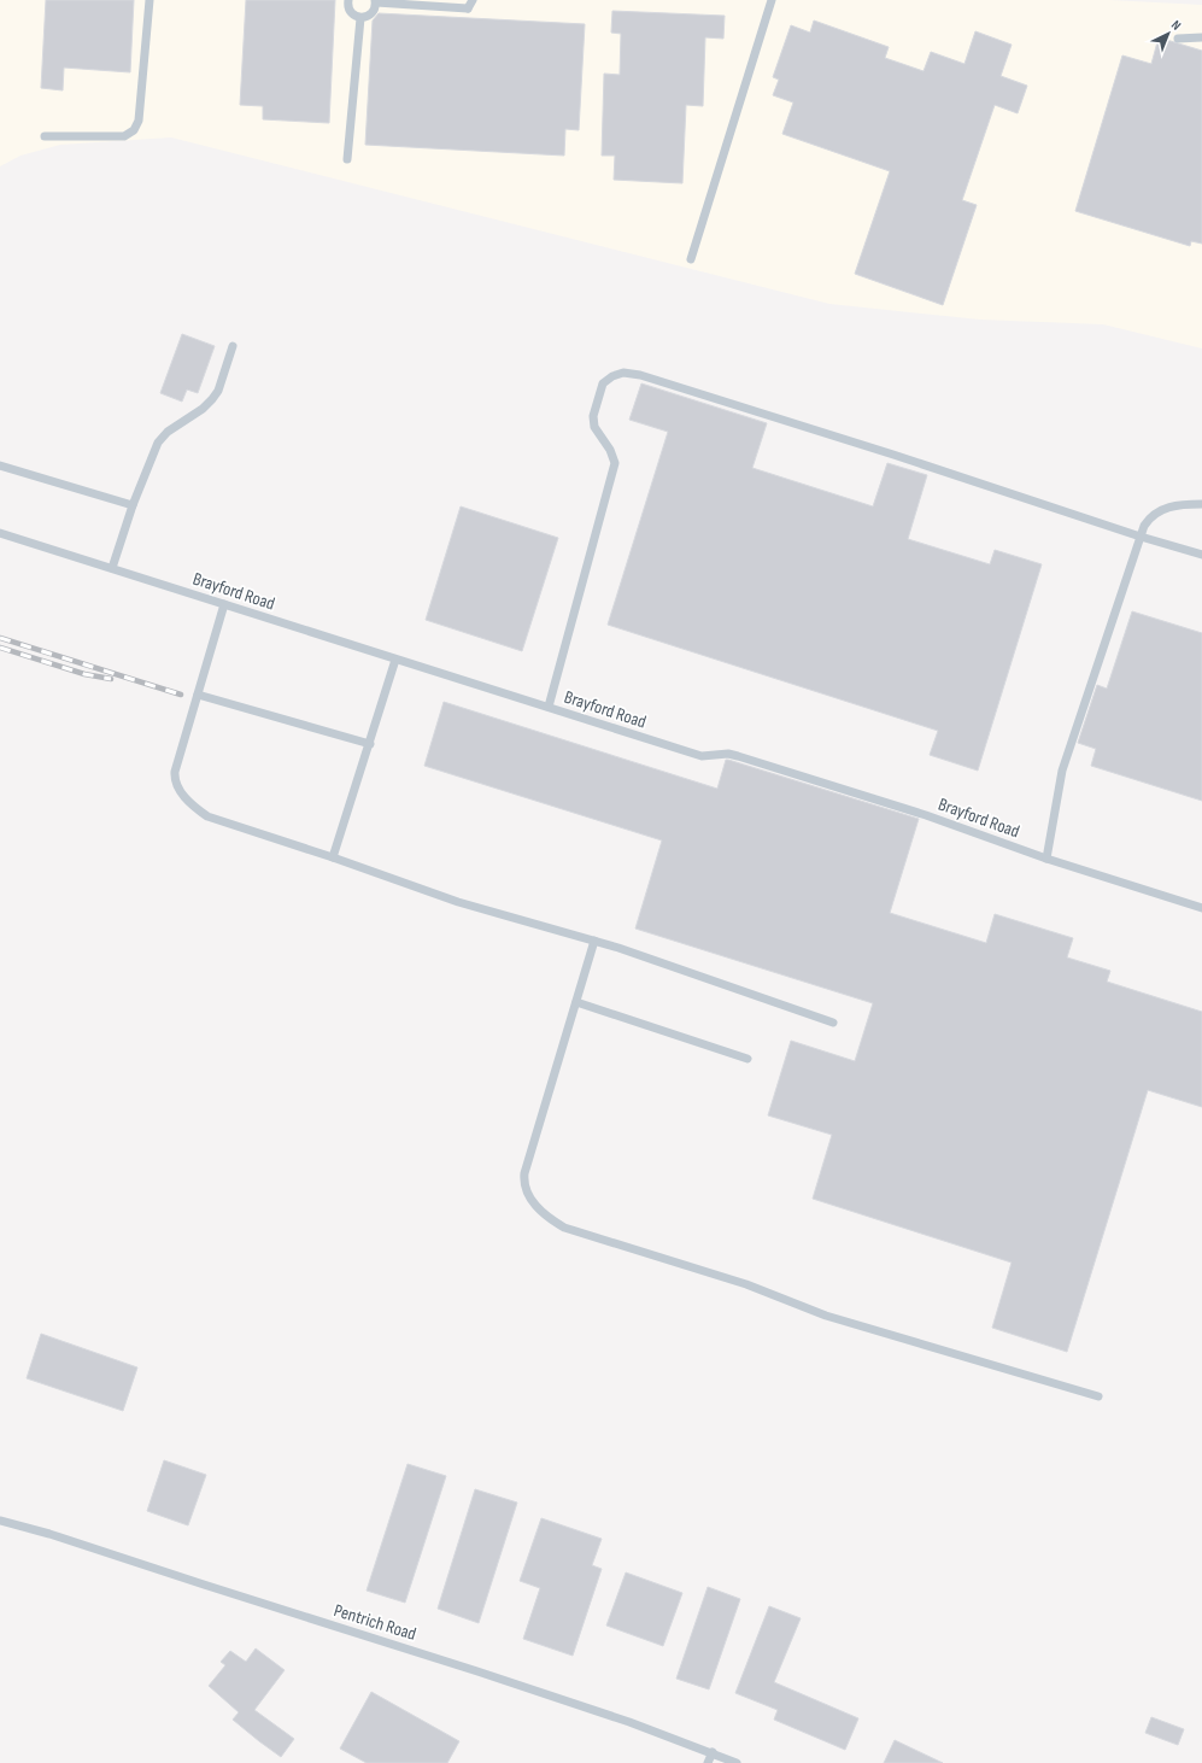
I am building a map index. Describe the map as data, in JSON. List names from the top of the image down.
{
  "streets": {
    "lane": ["Brayford Road", "Pentrich Road"]
  },
  "north": "top right"
}
